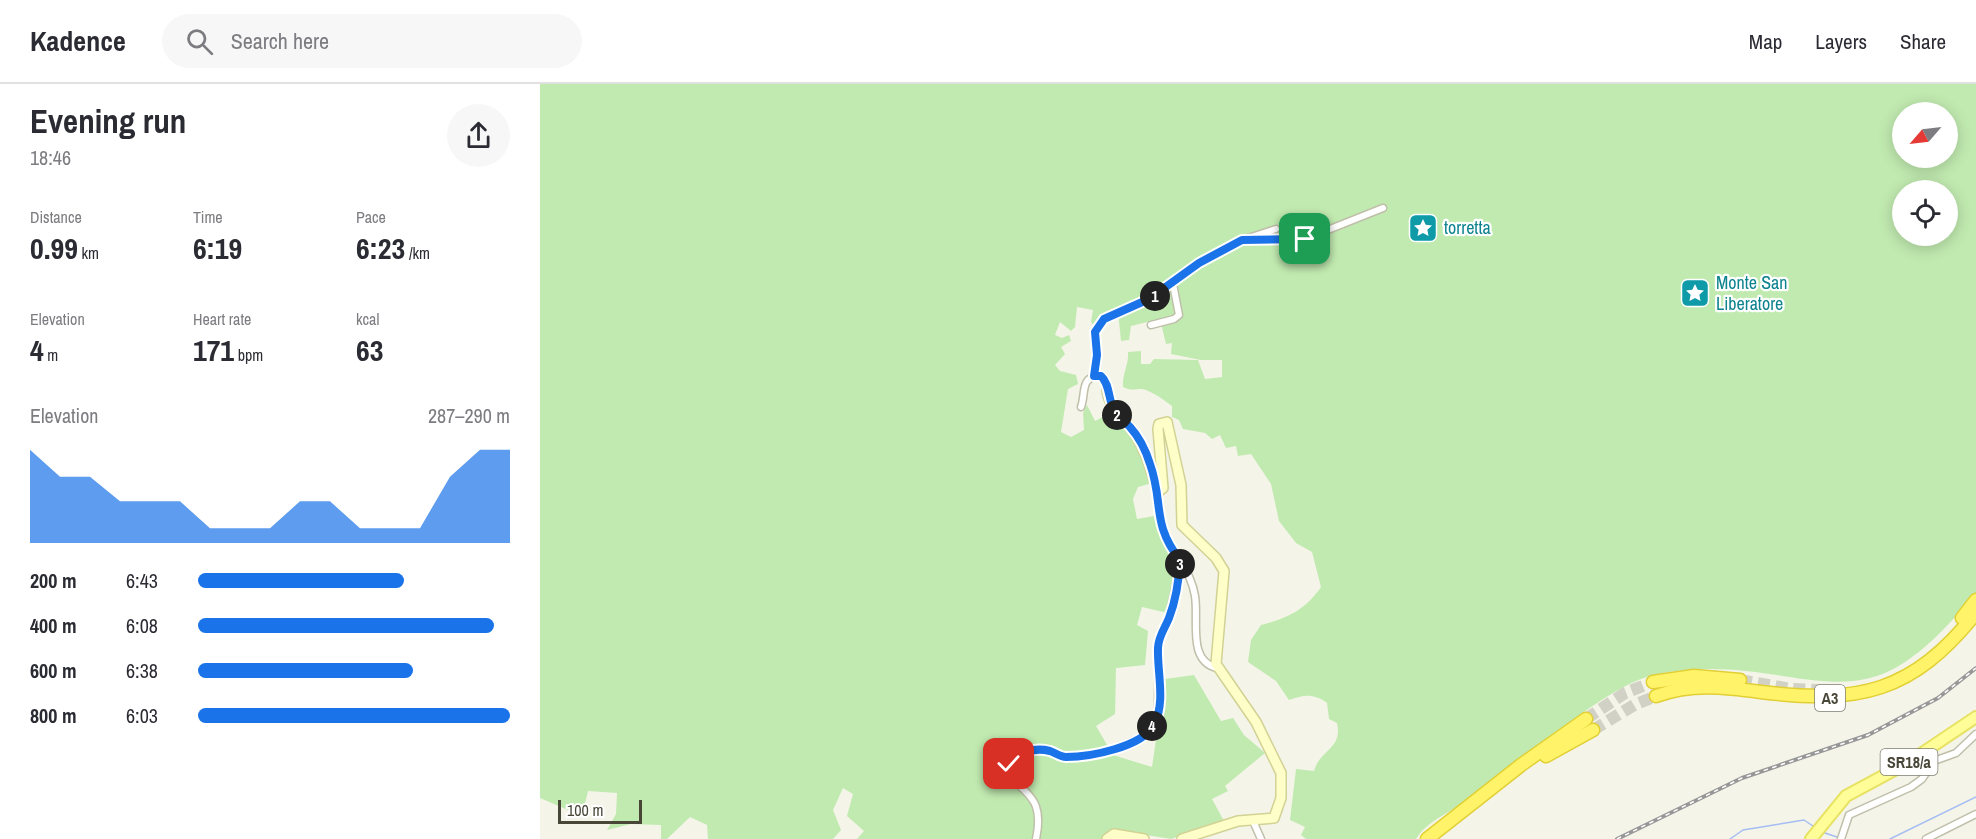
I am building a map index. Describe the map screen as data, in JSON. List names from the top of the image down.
{
  "streets": {
    "highway": ["A3"],
    "main road": ["SR18/a"]
  },
  "places": {
    "place": ["torretta", "Monte San Liberatore"]
  },
  "scale_bar": "100 m",
  "north": "bottom left",
  "page": {
    "header": "Kadence",
    "search": "Search here",
    "nav": ["Map", "Layers", "Share"],
    "heading": ["Evening run", "18:46"],
    "stats": [
      ["Distance", "0.99 km"],
      ["Time", "6:19"],
      ["Pace", "6:23 /km"],
      ["Elevation", "4 m"],
      ["Heart rate", "171 bpm"],
      ["kcal", "63"]
    ],
    "pins": [
      "1",
      "2",
      "3",
      "4"
    ],
    "chart": ["Elevation", "287–290 m"],
    "list": [
      {
        "name": "200 m",
        "note": "6:43"
      },
      {
        "name": "400 m",
        "note": "6:08"
      },
      {
        "name": "600 m",
        "note": "6:38"
      },
      {
        "name": "800 m",
        "note": "6:03"
      }
    ],
    "scale": "100 m"
  }
}
